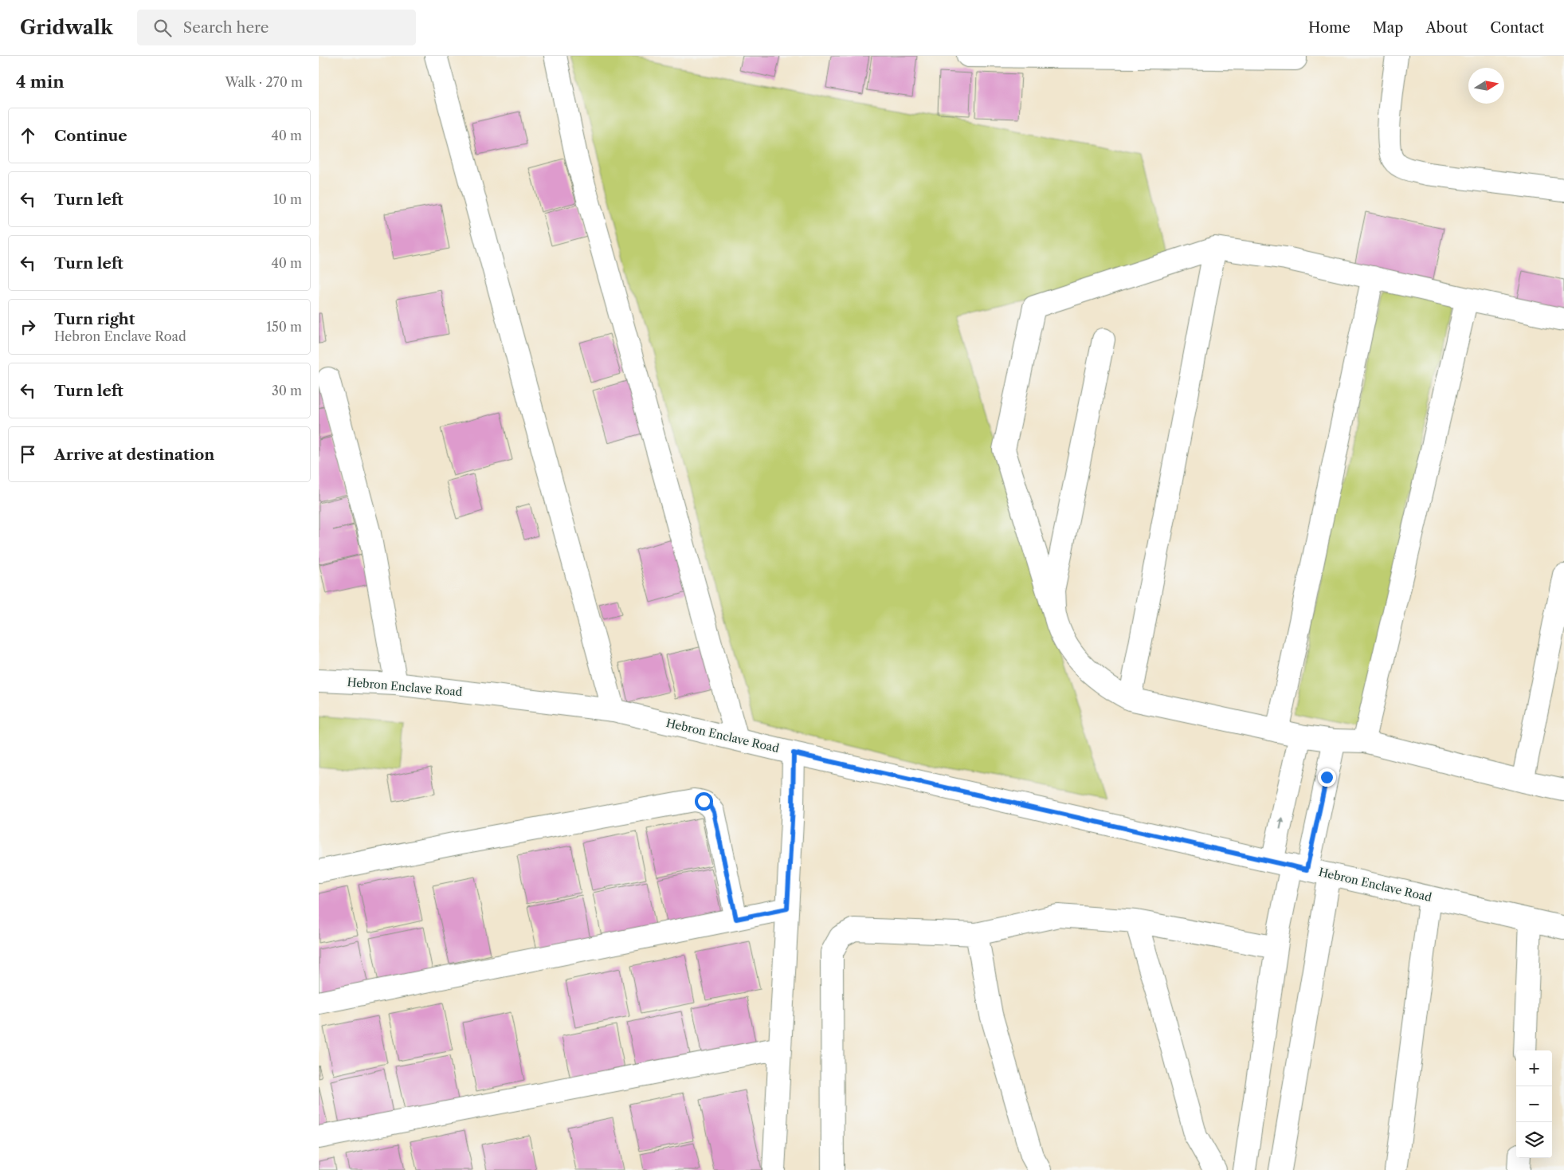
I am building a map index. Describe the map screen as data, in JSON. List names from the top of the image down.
{
  "streets": {
    "street": ["Hebron Enclave Road"]
  },
  "north": "right",
  "page": {
    "header": "Gridwalk",
    "search": "Search here",
    "nav": [
      "Home",
      "Map",
      "About",
      "Contact"
    ],
    "heading": ["4 min", "Walk · 270 m"],
    "list": [
      ["Continue", "40 m"],
      ["Turn left", "10 m"],
      ["Turn left", "40 m"],
      ["Turn right", "Hebron Enclave Road", "150 m"],
      ["Turn left", "30 m"],
      "Arrive at destination"
    ],
    "map_buttons": ["+", "−"]
  }
}
